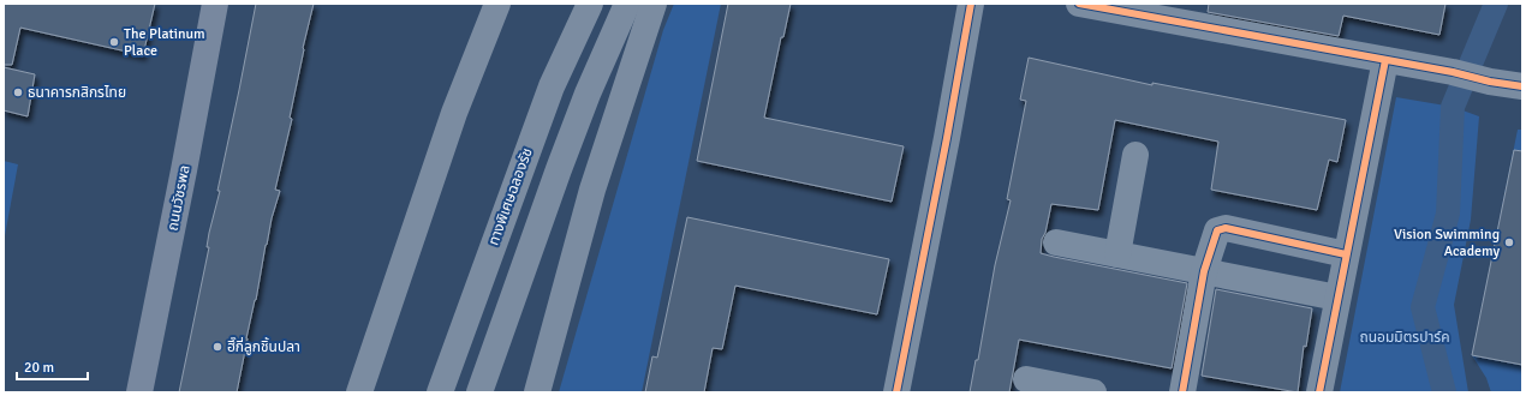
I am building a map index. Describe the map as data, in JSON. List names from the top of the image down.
{
  "streets": {
    "highway": ["ทางพิเศษฉลองรัช"],
    "main road": ["ถนนวัชรพล"]
  },
  "parks": ["ถนอมมิตรปาร์ค"],
  "places": [
    "The Platinum Place",
    "ธนาคารกสิกรไทย",
    "Vision Swimming Academy",
    "ฮี๊กี่ลูกชิ้นปลา"
  ],
  "scale_bar": "20 m"
}
